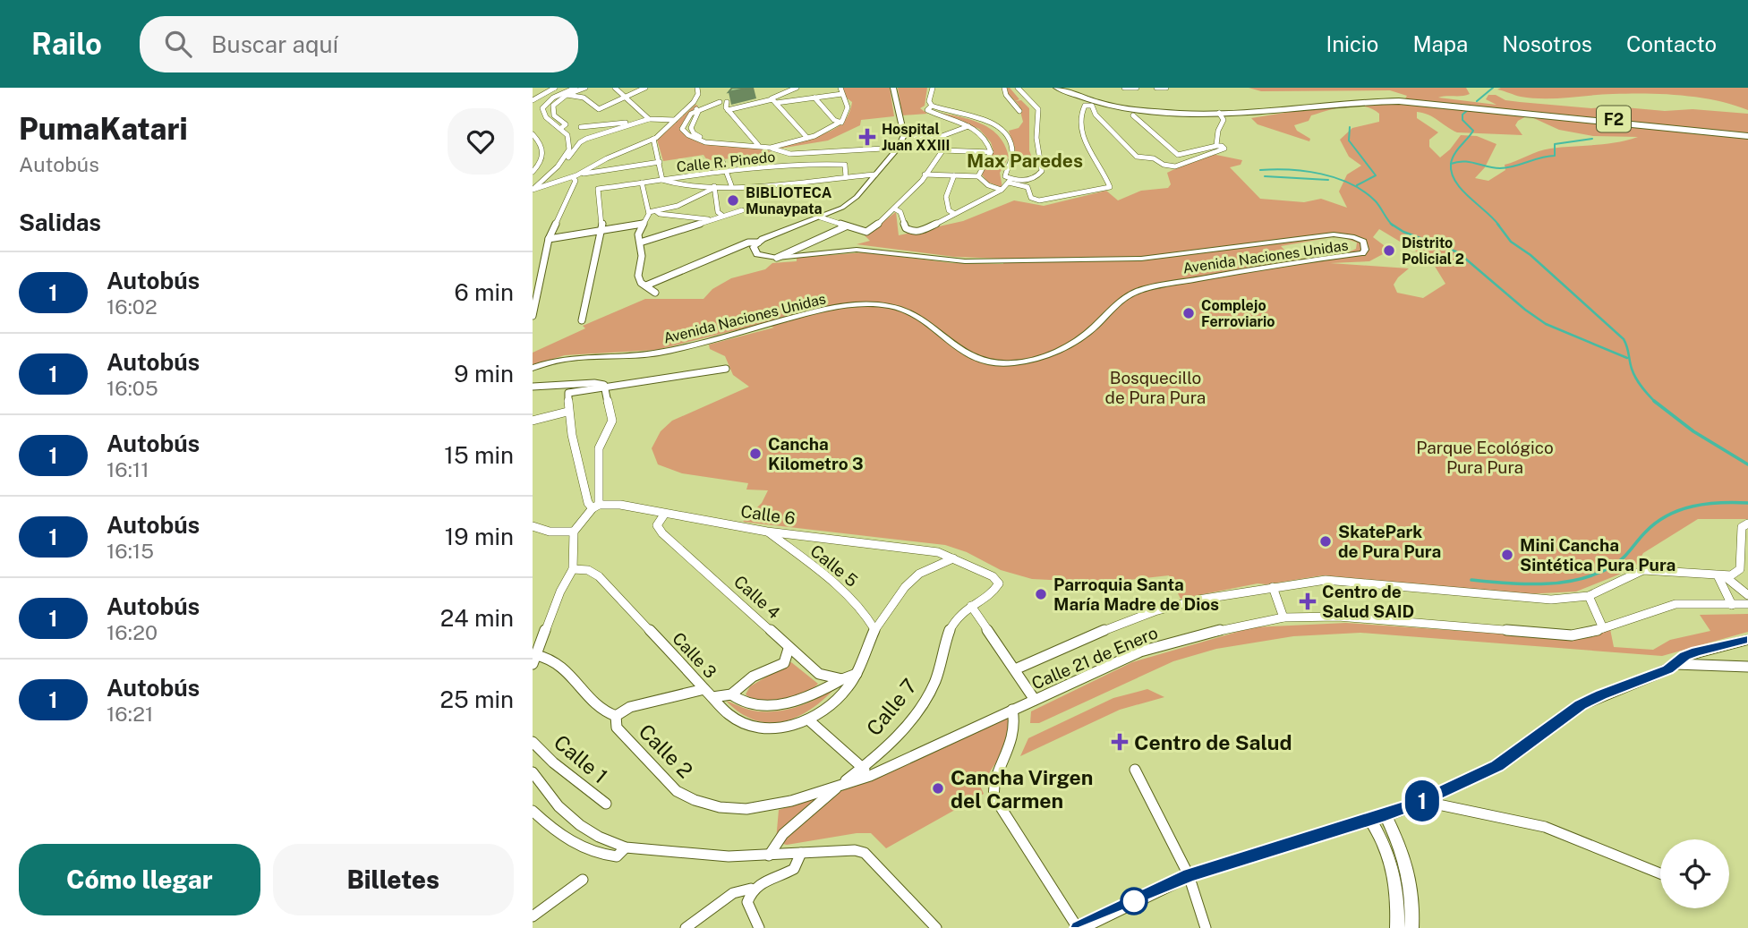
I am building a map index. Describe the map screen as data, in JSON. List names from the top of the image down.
{
  "streets": {
    "highway": ["F2"],
    "street": [
      "Calle R. Pinedo",
      "Avenida Naciones Unidas",
      "Calle 6",
      "Calle 5",
      "Calle 4",
      "Calle 3",
      "Calle 21 de Enero",
      "Calle 7",
      "Calle 2",
      "Calle 1"
    ]
  },
  "crossings": [
    ["Calle 6", "Calle 5"],
    ["Calle 6", "Calle 4"],
    ["Calle 6", "Calle 3"],
    ["Calle 6", "Calle 7"],
    ["Calle 5", "Calle 3"],
    ["Calle 21 de Enero", "Calle 7"],
    ["Calle 21 de Enero", "Calle 2"]
  ],
  "districts": ["Max Paredes"],
  "parks": ["Bosquecillo de Pura Pura", "Parque Ecológico Pura Pura"],
  "places": {
    "health": ["Hospital Juan XXIII", "Centro de Salud SAID", "Centro de Salud"],
    "other": [
      "BIBLIOTECA Munaypata",
      "Distrito Policial 2",
      "Complejo Ferroviario",
      "Cancha Kilometro 3",
      "SkatePark de Pura Pura",
      "Mini Cancha Sintética Pura Pura",
      "Parroquia Santa María Madre de Dios",
      "Cancha Virgen del Carmen"
    ]
  },
  "lines": ["bus line 1"],
  "page": {
    "header": "Railo",
    "search": "Buscar aquí",
    "nav": [
      "Inicio",
      "Mapa",
      "Nosotros",
      "Contacto"
    ],
    "heading": [
      ["PumaKatari", "Autobús"],
      "Salidas"
    ],
    "on_map": "1",
    "list": [
      {
        "mark": "1",
        "name": "Autobús",
        "note": "16:02",
        "value": "6 min"
      },
      {
        "mark": "1",
        "name": "Autobús",
        "note": "16:05",
        "value": "9 min"
      },
      {
        "mark": "1",
        "name": "Autobús",
        "note": "16:11",
        "value": "15 min"
      },
      {
        "mark": "1",
        "name": "Autobús",
        "note": "16:15",
        "value": "19 min"
      },
      {
        "mark": "1",
        "name": "Autobús",
        "note": "16:20",
        "value": "24 min"
      },
      {
        "mark": "1",
        "name": "Autobús",
        "note": "16:21",
        "value": "25 min"
      }
    ],
    "buttons": ["Cómo llegar", "Billetes"]
  }
}
